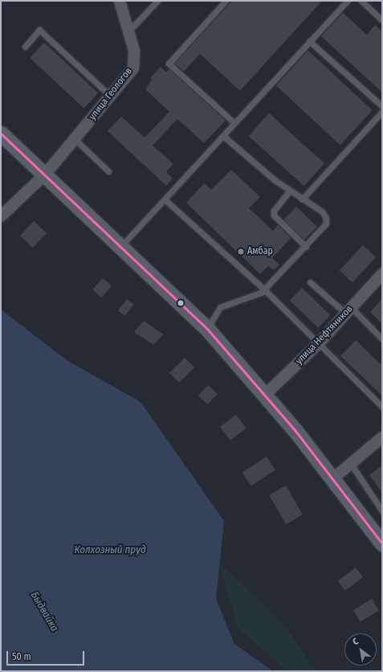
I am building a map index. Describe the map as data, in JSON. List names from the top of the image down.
{
  "streets": {
    "street": ["улица Геологов", "улица Нефтяников"]
  },
  "water": ["Колхозный пруд", "Быдвайка"],
  "places": ["Амбар"],
  "scale_bar": "50 m",
  "north": "top left"
}
